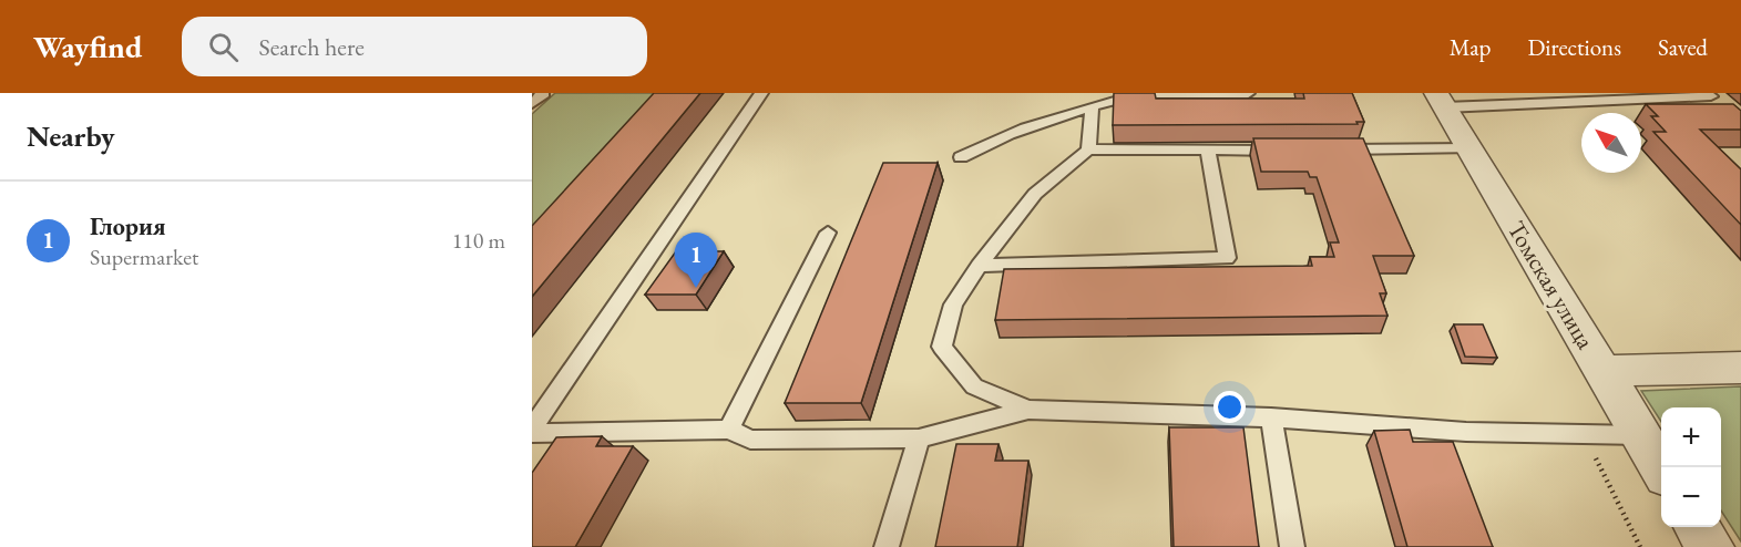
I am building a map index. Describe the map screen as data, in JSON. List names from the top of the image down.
{
  "streets": {
    "street": ["Томская улица"]
  },
  "north": "top left",
  "page": {
    "header": "Wayfind",
    "search": "Search here",
    "nav": ["Map", "Directions", "Saved"],
    "heading": "Nearby",
    "list": [
      {
        "mark": "1",
        "name": "Глория",
        "note": "Supermarket",
        "value": "110 m"
      }
    ],
    "pins": "1",
    "map_buttons": ["+", "−"]
  }
}
